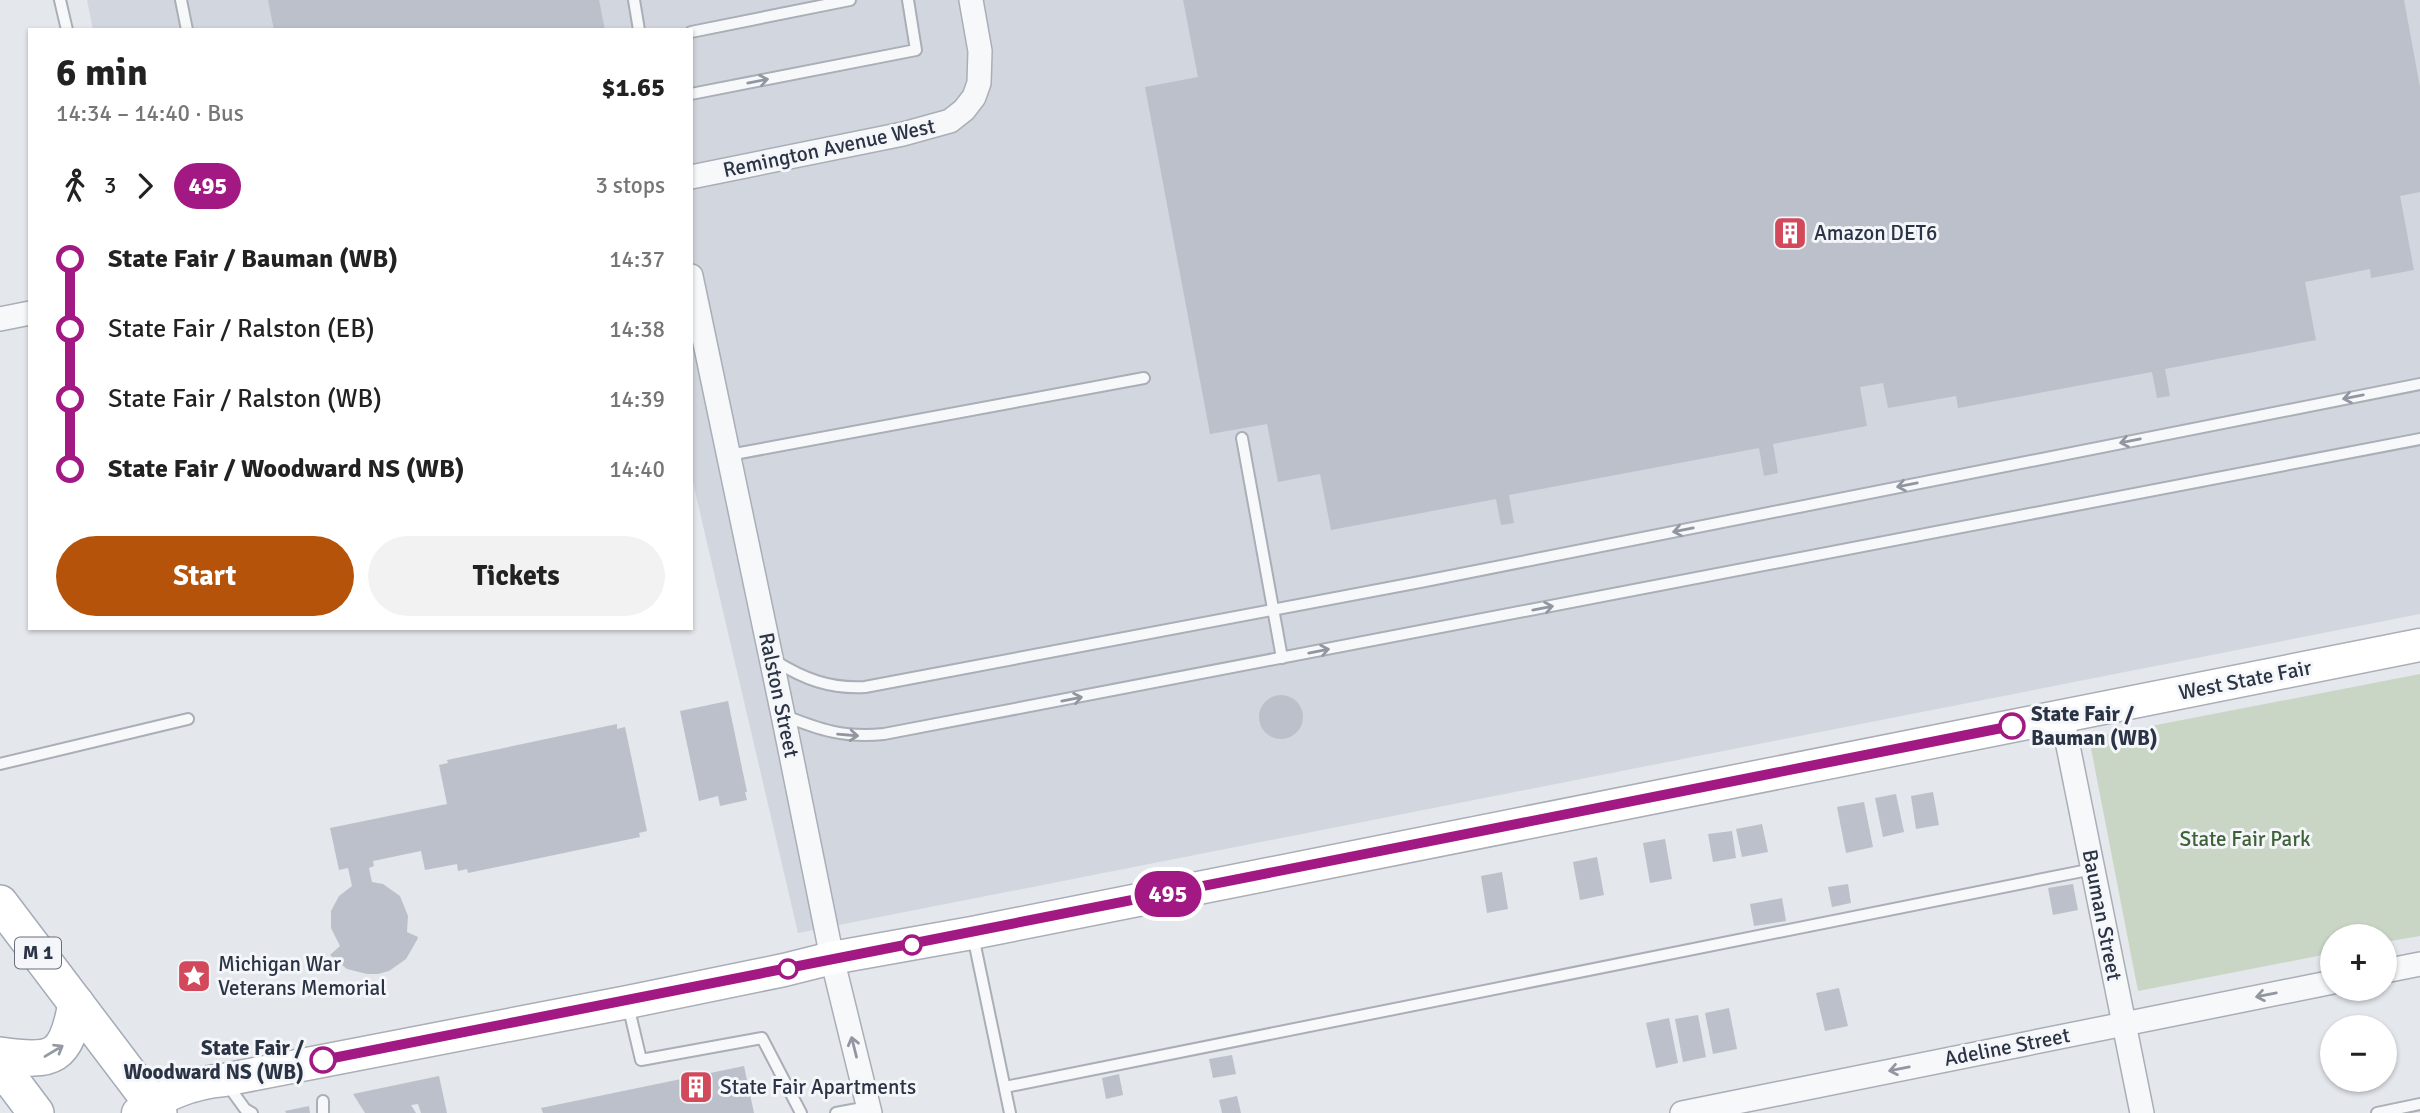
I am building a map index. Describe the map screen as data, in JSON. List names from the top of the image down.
{
  "streets": {
    "main road": ["M 1"],
    "street": [
      "Remington Avenue West",
      "West State Fair",
      "Ralston Street",
      "Bauman Street",
      "Adeline Street"
    ]
  },
  "crossings": [
    ["West State Fair", "Ralston Street"],
    ["West State Fair", "Bauman Street"],
    ["West State Fair", "M 1"],
    ["Bauman Street", "Adeline Street"]
  ],
  "one_way": ["Adeline Street"],
  "parks": ["State Fair Park"],
  "places": {
    "building": ["Amazon DET6", "State Fair Apartments"],
    "other": ["State Fair / Bauman (WB)", "State Fair / Woodward NS (WB)"],
    "place": ["Michigan War Veterans Memorial"]
  },
  "lines": ["bus line 495"],
  "page": {
    "on_map": "495",
    "heading": ["6 min", "14:34 – 14:40 · Bus", "$1.65"],
    "legs": ["3", "495", "3 stops"],
    "list": [
      {
        "name": "State Fair / Bauman (WB)",
        "value": "14:37"
      },
      {
        "name": "State Fair / Ralston (EB)",
        "value": "14:38"
      },
      {
        "name": "State Fair / Ralston (WB)",
        "value": "14:39"
      },
      {
        "name": "State Fair / Woodward NS (WB)",
        "value": "14:40"
      }
    ],
    "buttons": ["Start", "Tickets"],
    "map_buttons": ["+", "−"]
  }
}
